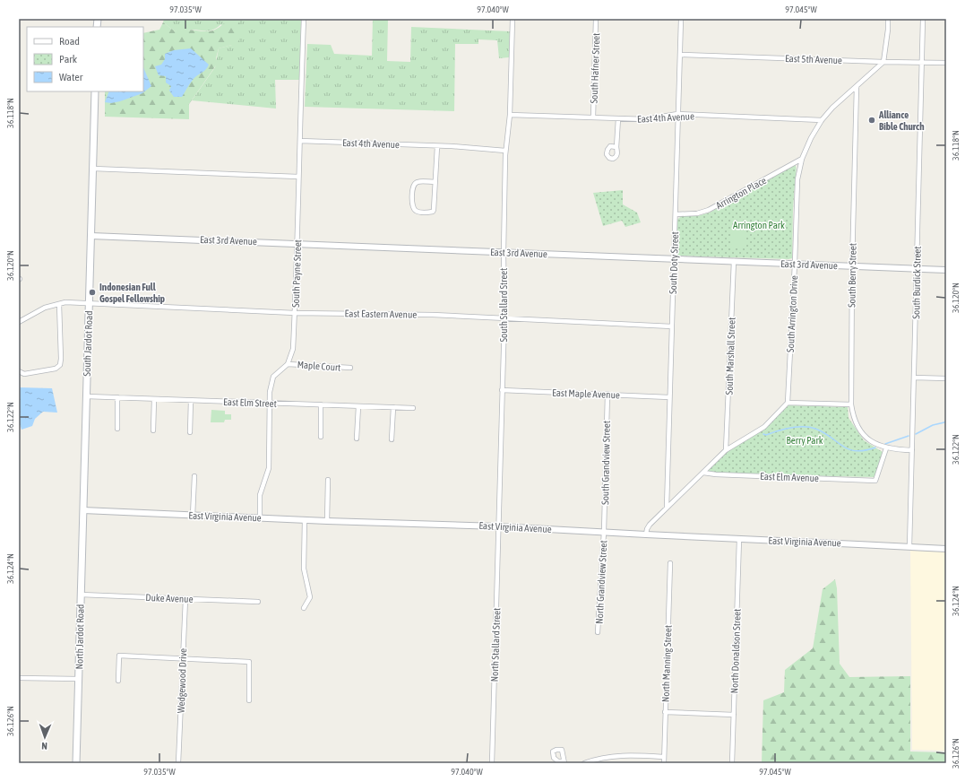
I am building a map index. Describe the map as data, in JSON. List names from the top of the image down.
{
  "streets": {
    "main road": ["South Jardot Road", "North Jardot Road"],
    "street": [
      "East 5th Avenue",
      "South Hafner Street",
      "East 4th Avenue",
      "Arrington Place",
      "East 3rd Avenue",
      "South Doty Street",
      "South Payne Street",
      "South Berry Street",
      "South Burdick Street",
      "South Stallard Street",
      "East Eastern Avenue",
      "South Arrington Drive",
      "South Marshall Street",
      "Maple Court",
      "East Maple Avenue",
      "East Elm Street",
      "South Grandview Street",
      "East Elm Avenue",
      "East Virginia Avenue",
      "North Grandview Street",
      "Duke Avenue",
      "North Stallard Street",
      "North Donaldson Street",
      "North Manning Street",
      "Wedgewood Drive"
    ]
  },
  "crossings": [
    ["East 5th Avenue", "South Doty Street"],
    ["East 5th Avenue", "South Burdick Street"],
    ["East 5th Avenue", "South Arrington Drive"],
    ["South Hafner Street", "East 4th Avenue"],
    ["East 4th Avenue", "South Doty Street"],
    ["East 4th Avenue", "South Payne Street"],
    ["East 4th Avenue", "South Stallard Street"],
    ["East 4th Avenue", "South Arrington Drive"],
    ["Arrington Place", "South Doty Street"],
    ["Arrington Place", "South Arrington Drive"],
    ["East 3rd Avenue", "South Doty Street"],
    ["East 3rd Avenue", "South Payne Street"],
    ["East 3rd Avenue", "South Berry Street"],
    ["East 3rd Avenue", "South Burdick Street"],
    ["East 3rd Avenue", "South Stallard Street"],
    ["East 3rd Avenue", "South Arrington Drive"],
    ["East 3rd Avenue", "South Jardot Road"],
    ["East 3rd Avenue", "South Marshall Street"],
    ["South Doty Street", "East Eastern Avenue"],
    ["South Doty Street", "East Maple Avenue"],
    ["South Payne Street", "East Eastern Avenue"],
    ["South Payne Street", "Maple Court"],
    ["South Berry Street", "South Burdick Street"],
    ["South Berry Street", "South Arrington Drive"],
    ["South Berry Street", "East Elm Avenue"],
    ["South Burdick Street", "East Virginia Avenue"],
    ["South Stallard Street", "East Eastern Avenue"],
    ["South Stallard Street", "East Maple Avenue"],
    ["South Stallard Street", "East Virginia Avenue"],
    ["South Stallard Street", "North Stallard Street"],
    ["East Eastern Avenue", "South Jardot Road"],
    ["South Jardot Road", "East Elm Street"],
    ["South Jardot Road", "East Virginia Avenue"],
    ["South Jardot Road", "North Jardot Road"],
    ["East Maple Avenue", "South Grandview Street"],
    ["South Grandview Street", "East Virginia Avenue"],
    ["South Grandview Street", "North Grandview Street"],
    ["East Virginia Avenue", "North Grandview Street"],
    ["East Virginia Avenue", "North Jardot Road"],
    ["East Virginia Avenue", "North Stallard Street"],
    ["East Virginia Avenue", "North Donaldson Street"],
    ["Duke Avenue", "North Jardot Road"],
    ["Duke Avenue", "Wedgewood Drive"]
  ],
  "parks": ["Arrington Park", "Berry Park"],
  "places": ["Alliance Bible Church", "Indonesian Full Gospel Fellowship"],
  "legend": ["Road", "Park", "Water"],
  "north": "bottom",
  "coordinates": [
    "97.035°W",
    "97.040°W",
    "97.045°W",
    "36.118°N",
    "36.120°N",
    "36.122°N",
    "36.124°N",
    "36.126°N"
  ]
}
